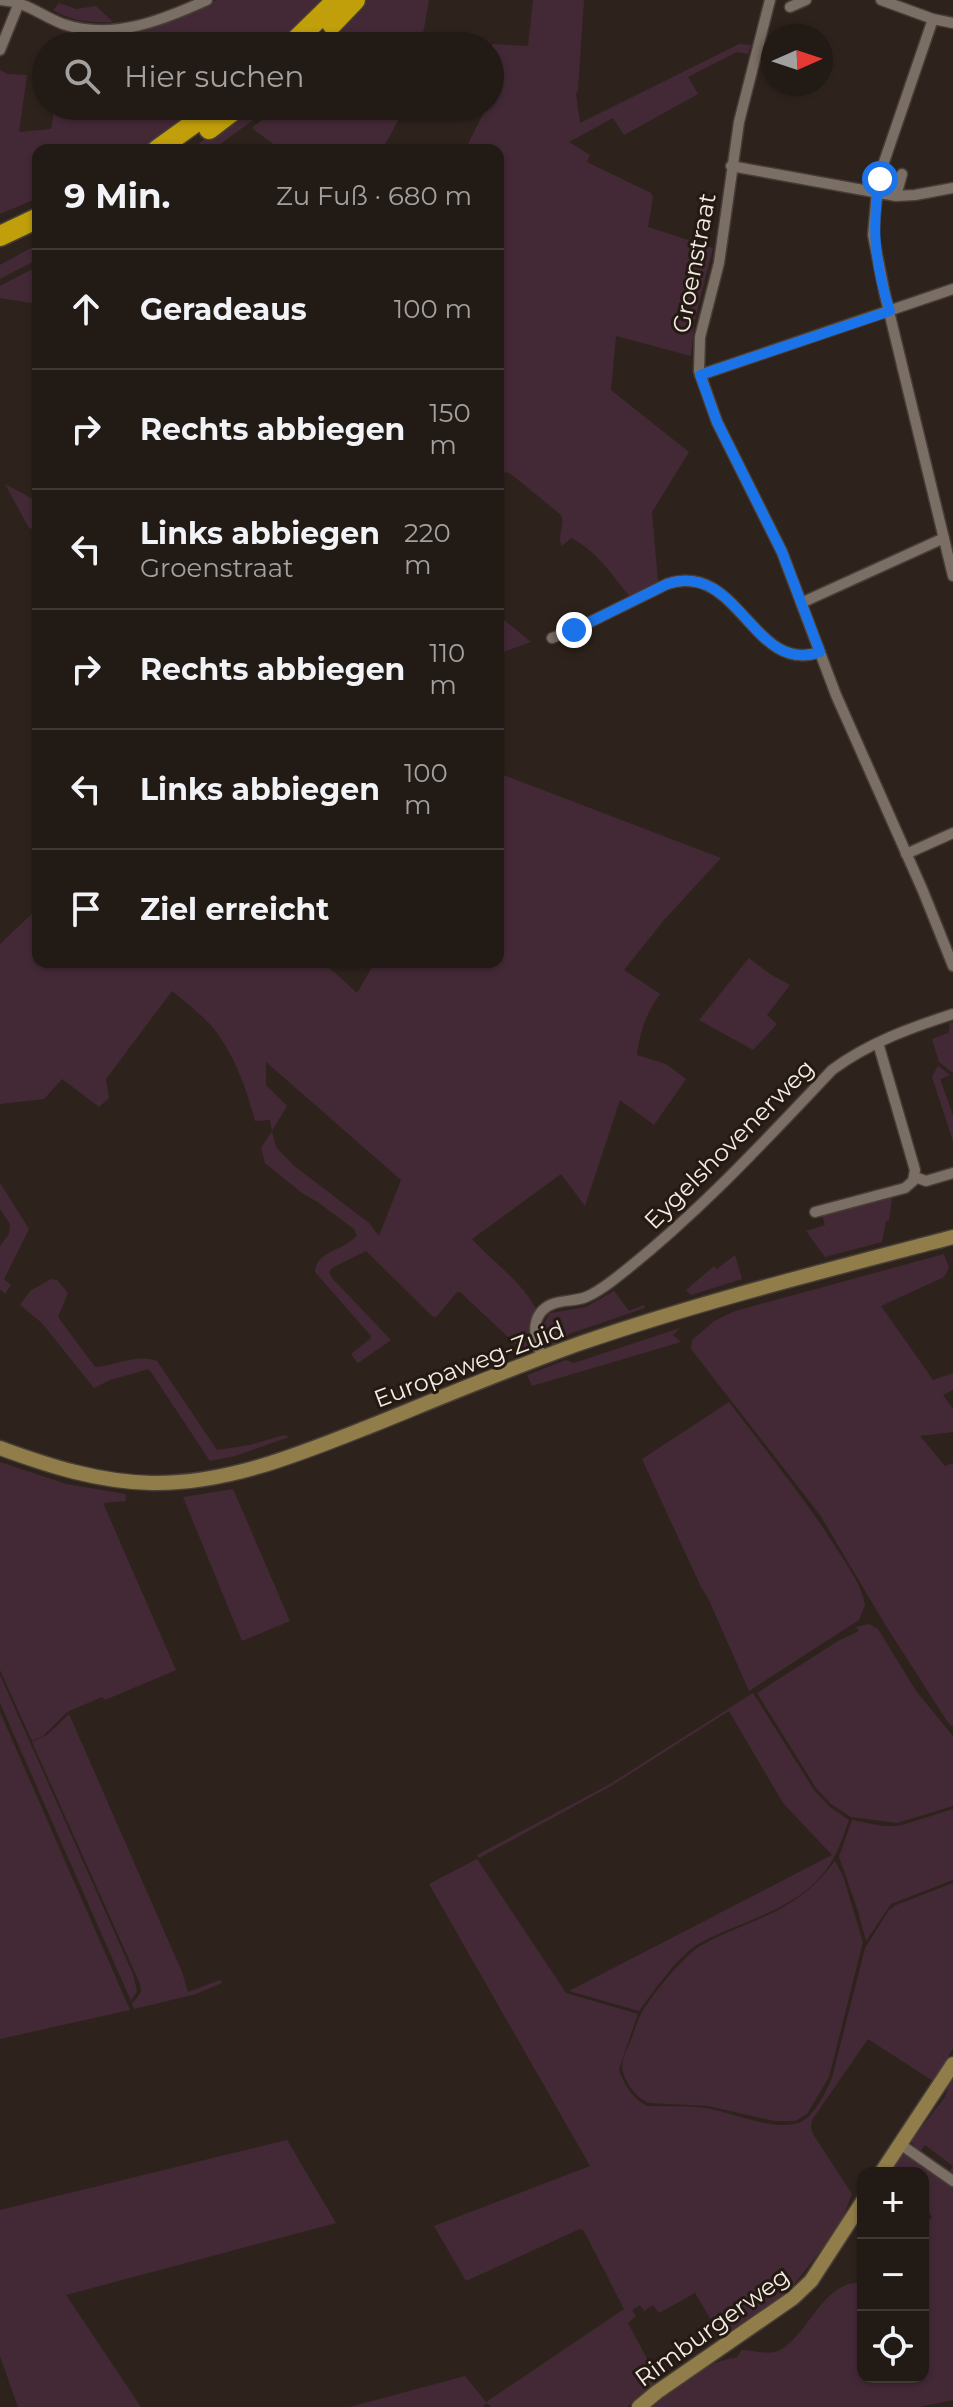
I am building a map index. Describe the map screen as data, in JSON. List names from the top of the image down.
{
  "streets": {
    "street": [
      "Groenstraat",
      "Eygelshovenerweg",
      "Europaweg-Zuid",
      "Rimburgerweg"
    ]
  },
  "crossings": [
    ["Eygelshovenerweg", "Europaweg-Zuid"]
  ],
  "north": "right",
  "page": {
    "search": "Hier suchen",
    "heading": ["9 Min.", "Zu Fuß · 680 m"],
    "list": [
      ["Geradeaus", "100 m"],
      ["Rechts abbiegen", "150 m"],
      ["Links abbiegen", "Groenstraat", "220 m"],
      ["Rechts abbiegen", "110 m"],
      ["Links abbiegen", "100 m"],
      "Ziel erreicht"
    ],
    "map_buttons": ["+", "−"]
  }
}
